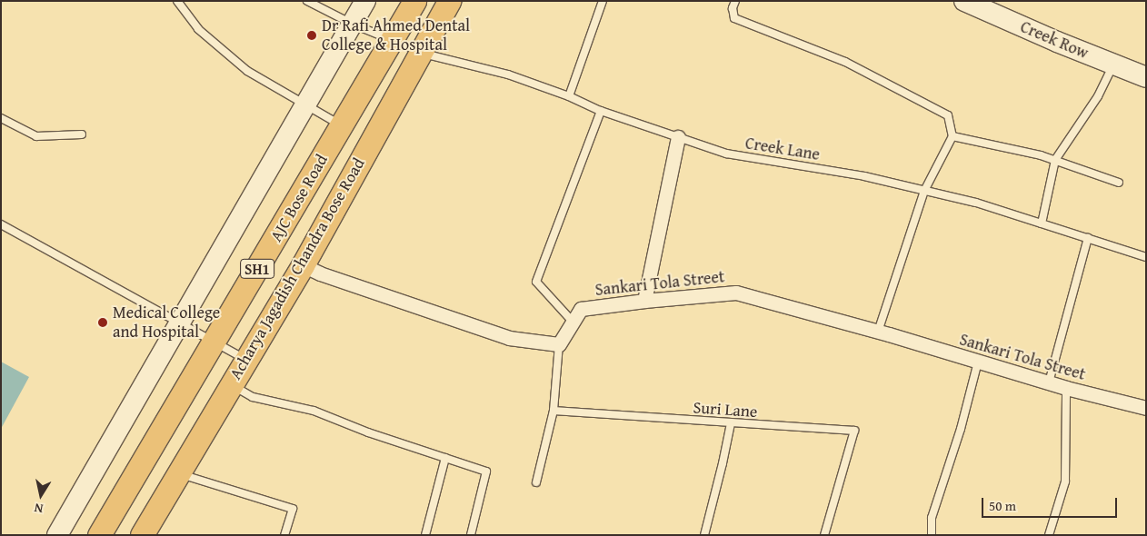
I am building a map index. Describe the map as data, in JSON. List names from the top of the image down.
{
  "streets": {
    "main road": ["AJC Bose Road", "SH1", "Acharya Jagadish Chandra Bose Road"],
    "street": ["Creek Row", "Sankari Tola Street"],
    "lane": ["Creek Lane", "Suri Lane"]
  },
  "crossings": [
    ["Creek Lane", "AJC Bose Road"],
    ["Creek Lane", "Acharya Jagadish Chandra Bose Road"]
  ],
  "places": ["Dr Rafi Ahmed Dental College & Hospital", "Medical College and Hospital"],
  "scale_bar": "50 m",
  "north": "bottom"
}
